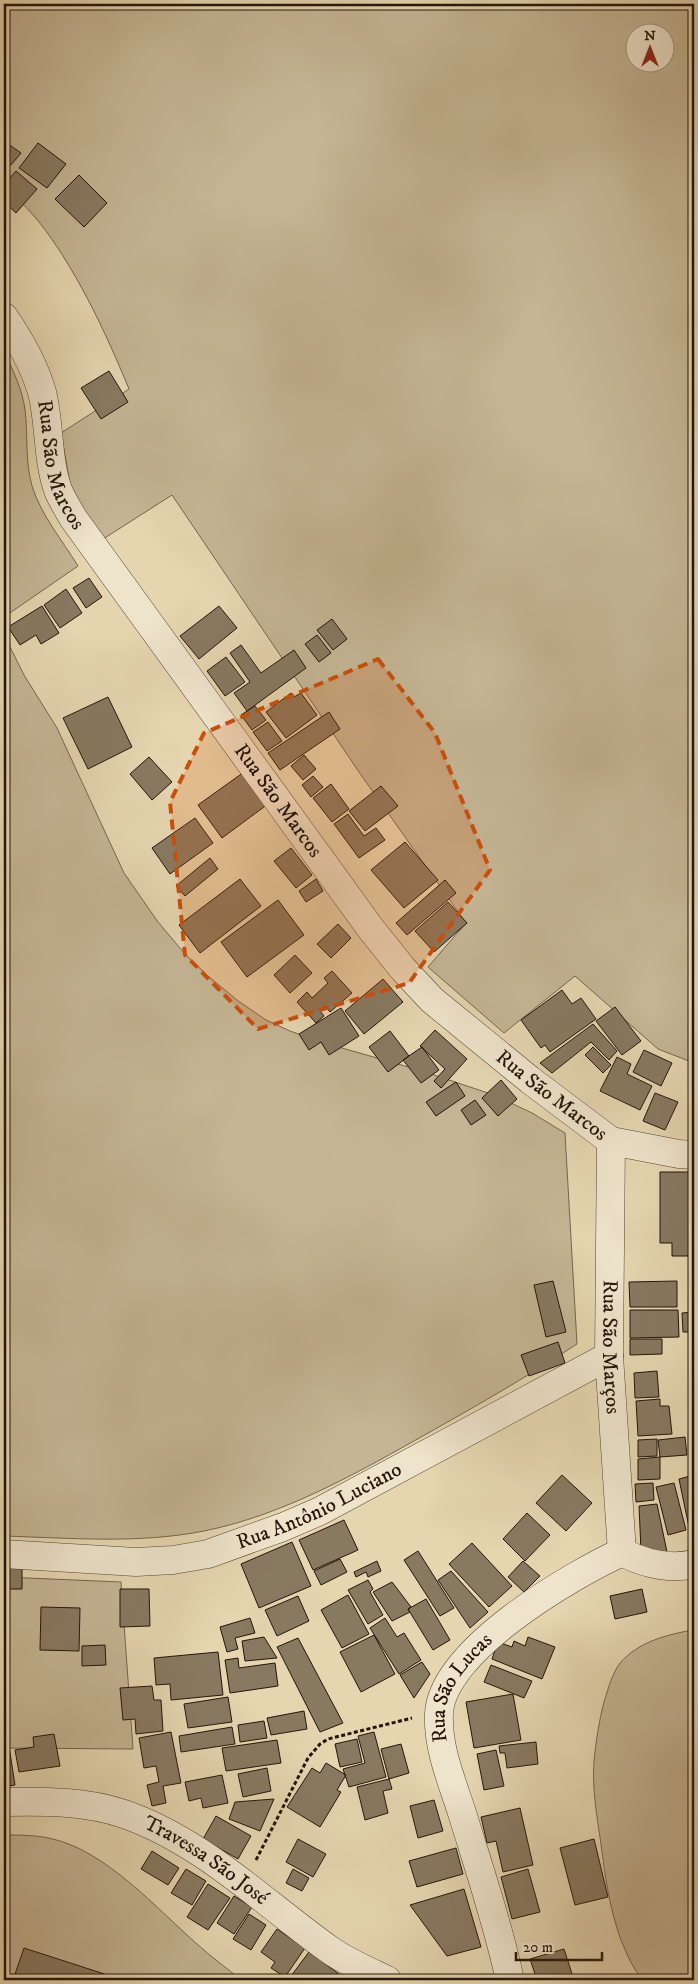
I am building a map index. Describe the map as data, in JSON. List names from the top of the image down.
{
  "streets": {
    "street": [
      "Rua São Marcos",
      "Rua São Marços",
      "Rua Antônio Luciano",
      "Rua São Lucas",
      "Travessa São José"
    ]
  },
  "crossings": [
    ["Rua São Marcos", "Rua São Marços"],
    ["Rua São Marços", "Rua Antônio Luciano"],
    ["Rua São Marços", "Rua São Lucas"]
  ],
  "scale_bar": "20 m",
  "north": "top"
}
